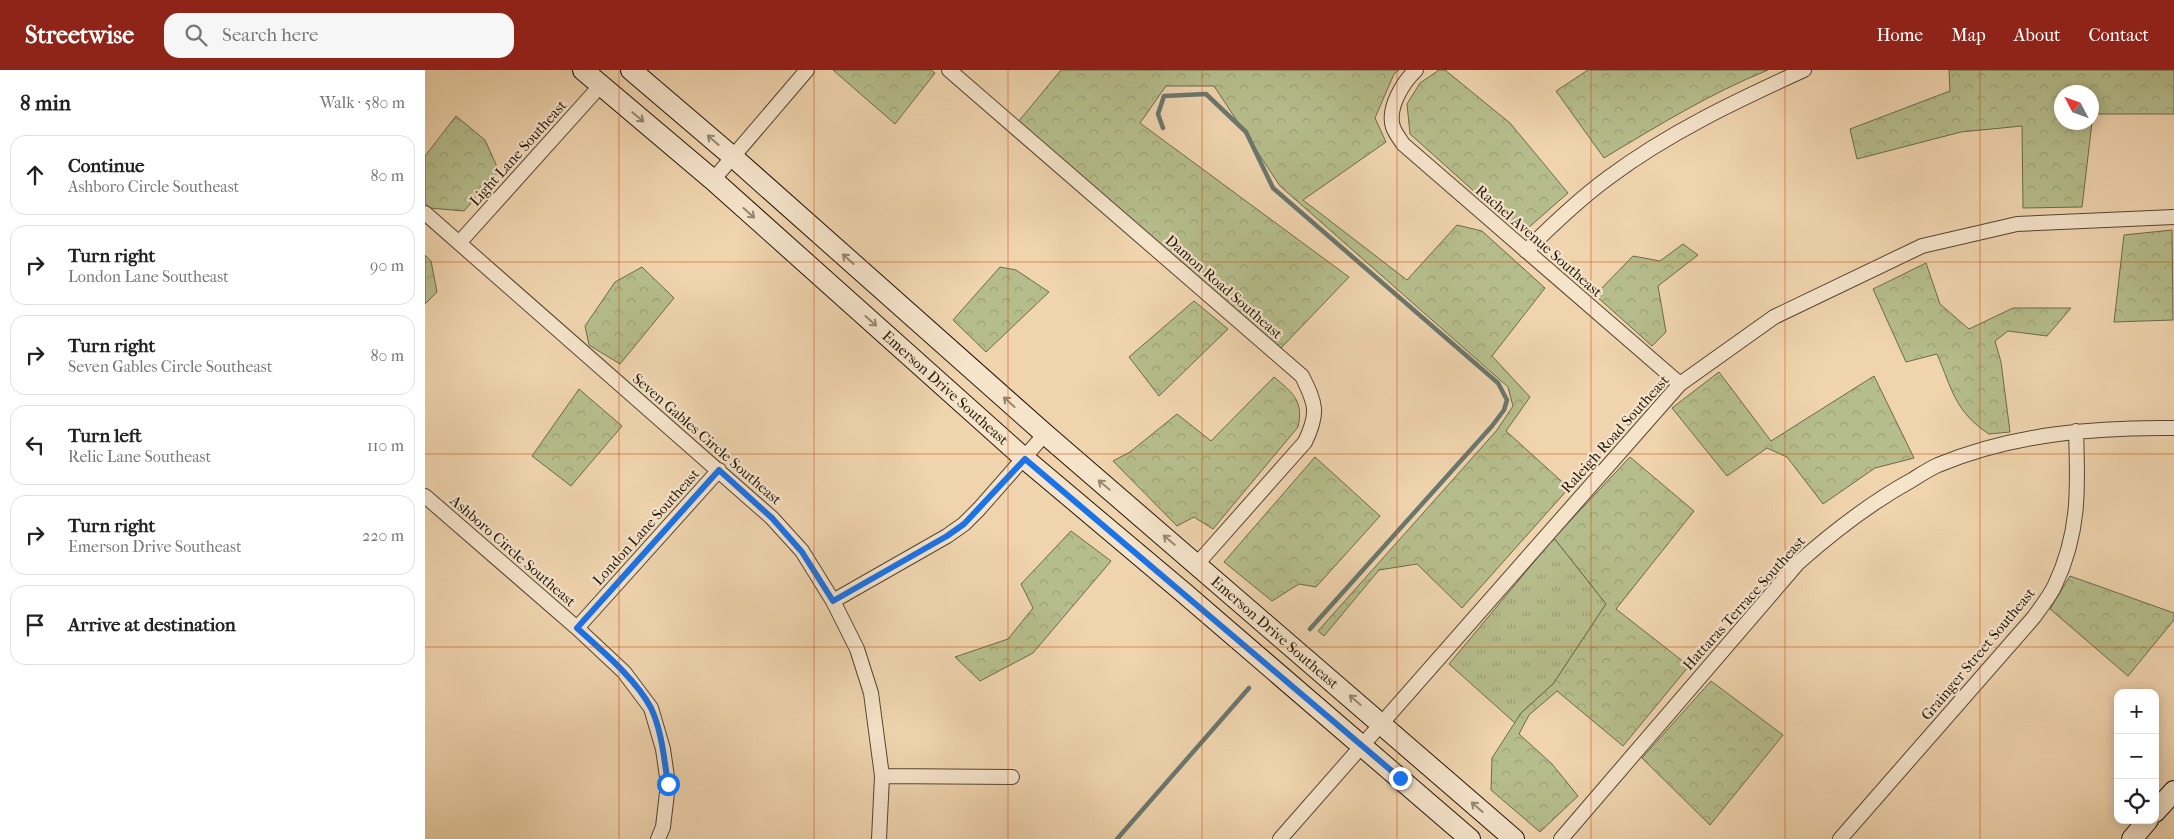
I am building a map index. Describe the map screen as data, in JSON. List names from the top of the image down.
{
  "streets": {
    "street": [
      "Light Lane Southeast",
      "Rachel Avenue Southeast",
      "Damon Road Southeast",
      "Emerson Drive Southeast",
      "Raleigh Road Southeast",
      "Seven Gables Circle Southeast",
      "London Lane Southeast",
      "Ashboro Circle Southeast",
      "Hattaras Terrace Southeast",
      "Grainger Street Southeast"
    ]
  },
  "crossings": [
    ["Light Lane Southeast", "Emerson Drive Southeast"],
    ["Light Lane Southeast", "Seven Gables Circle Southeast"],
    ["Rachel Avenue Southeast", "Raleigh Road Southeast"],
    ["Damon Road Southeast", "Emerson Drive Southeast"],
    ["Emerson Drive Southeast", "Raleigh Road Southeast"],
    ["Seven Gables Circle Southeast", "London Lane Southeast"],
    ["London Lane Southeast", "Ashboro Circle Southeast"],
    ["Hattaras Terrace Southeast", "Grainger Street Southeast"]
  ],
  "north": "top left",
  "page": {
    "header": "Streetwise",
    "search": "Search here",
    "nav": [
      "Home",
      "Map",
      "About",
      "Contact"
    ],
    "heading": ["8 min", "Walk · 580 m"],
    "list": [
      ["Continue", "Ashboro Circle Southeast", "80 m"],
      ["Turn right", "London Lane Southeast", "90 m"],
      ["Turn right", "Seven Gables Circle Southeast", "80 m"],
      ["Turn left", "Relic Lane Southeast", "110 m"],
      ["Turn right", "Emerson Drive Southeast", "220 m"],
      "Arrive at destination"
    ],
    "map_buttons": ["+", "−"]
  }
}
